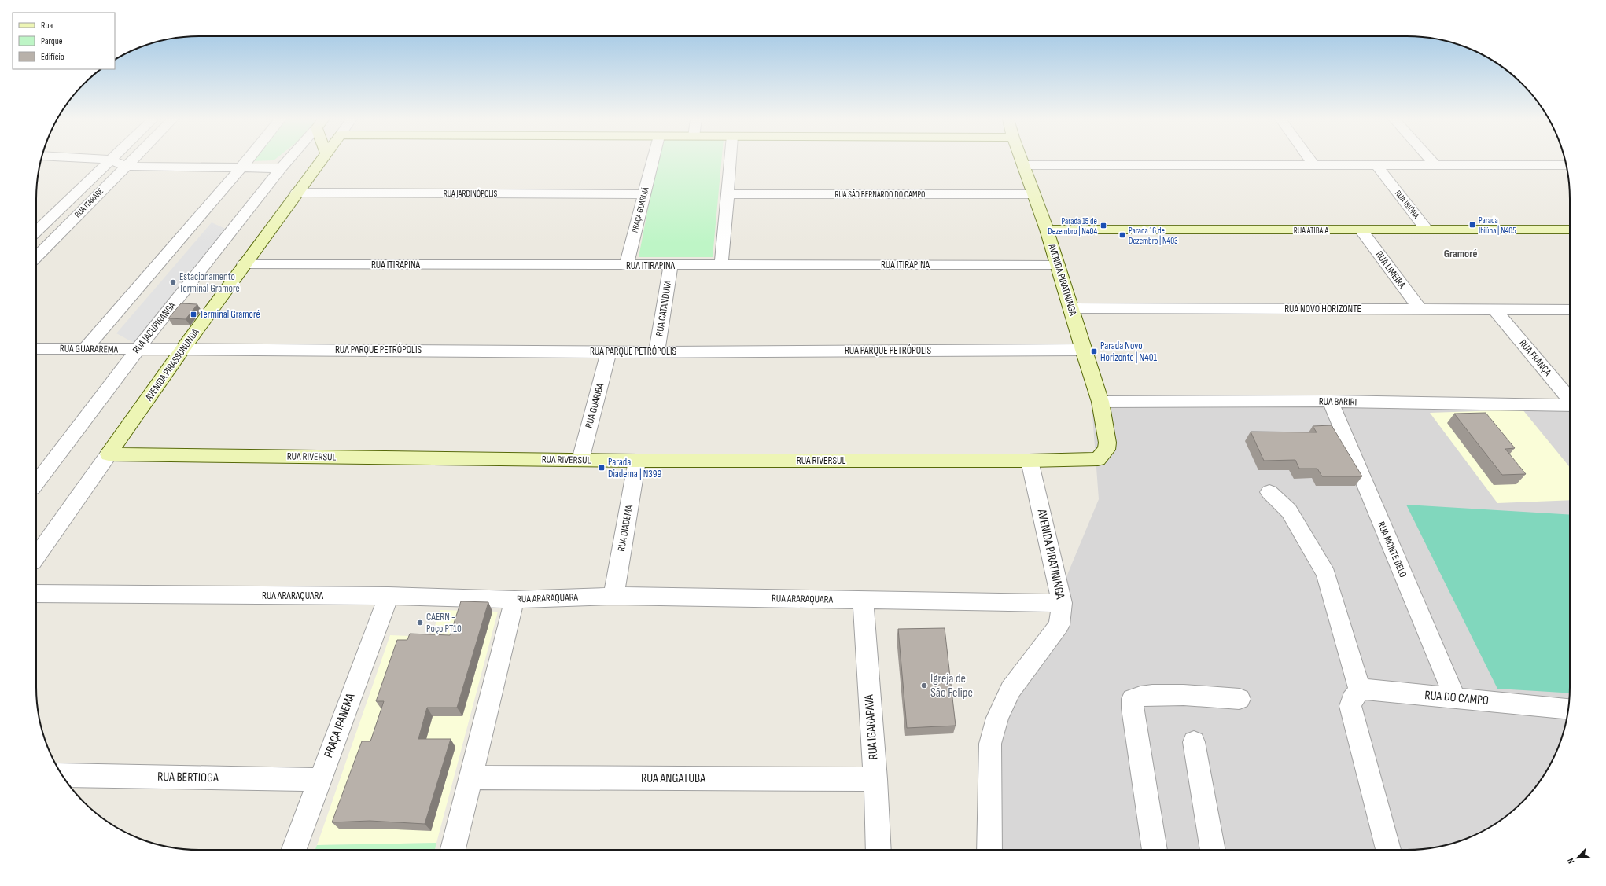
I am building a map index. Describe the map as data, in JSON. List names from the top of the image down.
{
  "streets": {
    "street": [
      "RUA JARDINÓPOLIS",
      "RUA SÃO BERNARDO DO CAMPO",
      "RUA ITARARE",
      "RUA IBIÚNA",
      "PRAÇA GUARUJÁ",
      "RUA ATIBAIA",
      "RUA ITIRAPINA",
      "RUA LIMEIRA",
      "AVENIDA PIRATININGA",
      "RUA CATANDUVA",
      "RUA NOVO HORIZONTE",
      "RUA JACUPIRANGA",
      "RUA GUARAREMA",
      "RUA PARQUE PETRÓPOLIS",
      "RUA FRANÇA",
      "AVENIDA PIRASSUNUNGA",
      "RUA BARIRI",
      "RUA GUARIBA",
      "RUA RIVERSUL",
      "RUA DIADEMA",
      "RUA MONTE BELO",
      "RUA ARARAQUARA",
      "RUA DO CAMPO",
      "PRAÇA IPANEMA",
      "RUA IGARAPAVA",
      "RUA BERTIOGA",
      "RUA ANGATUBA"
    ]
  },
  "crossings": [
    ["RUA JARDINÓPOLIS", "PRAÇA GUARUJÁ"],
    ["RUA JARDINÓPOLIS", "AVENIDA PIRASSUNUNGA"],
    ["RUA SÃO BERNARDO DO CAMPO", "AVENIDA PIRATININGA"],
    ["RUA IBIÚNA", "RUA ATIBAIA"],
    ["PRAÇA GUARUJÁ", "RUA ITIRAPINA"],
    ["RUA ATIBAIA", "RUA LIMEIRA"],
    ["RUA ATIBAIA", "AVENIDA PIRATININGA"],
    ["RUA ITIRAPINA", "AVENIDA PIRATININGA"],
    ["RUA ITIRAPINA", "RUA CATANDUVA"],
    ["RUA ITIRAPINA", "AVENIDA PIRASSUNUNGA"],
    ["RUA LIMEIRA", "RUA NOVO HORIZONTE"],
    ["AVENIDA PIRATININGA", "RUA NOVO HORIZONTE"],
    ["AVENIDA PIRATININGA", "RUA PARQUE PETRÓPOLIS"],
    ["AVENIDA PIRATININGA", "RUA BARIRI"],
    ["AVENIDA PIRATININGA", "RUA RIVERSUL"],
    ["AVENIDA PIRATININGA", "RUA ARARAQUARA"],
    ["RUA CATANDUVA", "RUA PARQUE PETRÓPOLIS"],
    ["RUA NOVO HORIZONTE", "RUA FRANÇA"],
    ["RUA JACUPIRANGA", "RUA GUARAREMA"],
    ["RUA GUARAREMA", "RUA PARQUE PETRÓPOLIS"],
    ["RUA GUARAREMA", "AVENIDA PIRASSUNUNGA"],
    ["RUA PARQUE PETRÓPOLIS", "AVENIDA PIRASSUNUNGA"],
    ["RUA PARQUE PETRÓPOLIS", "RUA GUARIBA"],
    ["AVENIDA PIRASSUNUNGA", "RUA RIVERSUL"],
    ["RUA BARIRI", "RUA MONTE BELO"],
    ["RUA GUARIBA", "RUA RIVERSUL"],
    ["RUA RIVERSUL", "RUA DIADEMA"],
    ["RUA DIADEMA", "RUA ARARAQUARA"],
    ["RUA MONTE BELO", "RUA DO CAMPO"],
    ["RUA ARARAQUARA", "PRAÇA IPANEMA"],
    ["RUA ARARAQUARA", "RUA IGARAPAVA"],
    ["PRAÇA IPANEMA", "RUA BERTIOGA"],
    ["RUA IGARAPAVA", "RUA ANGATUBA"]
  ],
  "districts": ["Gramoré"],
  "places": {
    "transit": [
      "Parada Ibiúna | N405",
      "Parada 15 de Dezembro | N404",
      "Parada 16 de Dezembro | N403",
      "Terminal Gramoré",
      "Parada Novo Horizonte | N401",
      "Parada Diadema | N399"
    ],
    "other": ["Estacionamento Terminal Gramoré", "CAERN - Poço PT10", "Igreja de São Felipe"]
  },
  "legend": ["Rua", "Parque", "Edifício"],
  "north": "bottom left"
}
